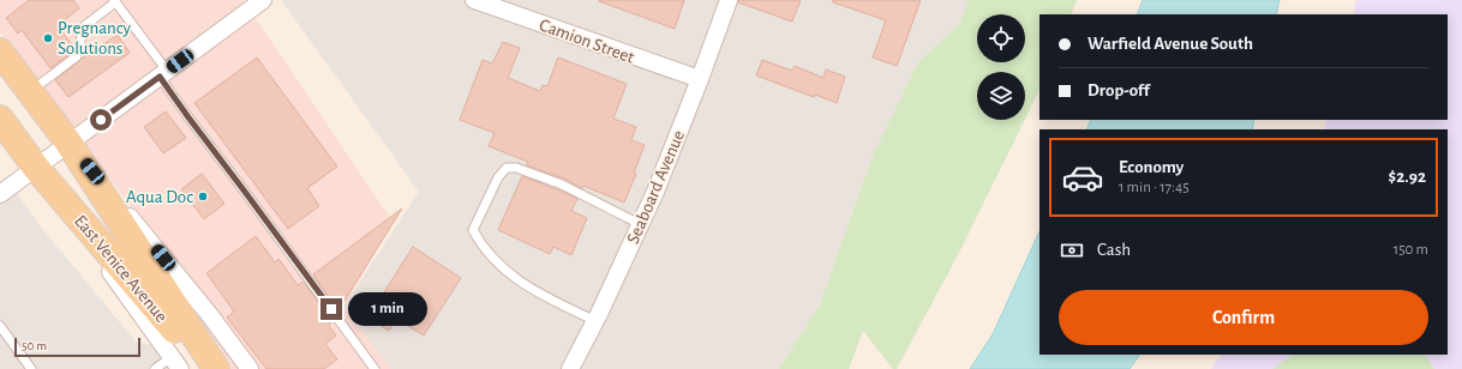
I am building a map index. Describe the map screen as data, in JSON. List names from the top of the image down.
{
  "streets": {
    "main road": ["East Venice Avenue"],
    "street": ["Camion Street", "Seaboard Avenue"]
  },
  "crossings": [
    ["Camion Street", "Seaboard Avenue"]
  ],
  "places": ["Pregnancy Solutions", "Aqua Doc"],
  "scale_bar": "50 m",
  "page": {
    "banner": ["Warfield Avenue South", "Drop-off"],
    "list": [
      {
        "name": "Economy",
        "note": "1 min · 17:45",
        "value": "$2.92"
      }
    ],
    "pay": ["Cash", "150 m"],
    "buttons": "Confirm",
    "bubble": "1 min",
    "scale": "50 m"
  }
}
